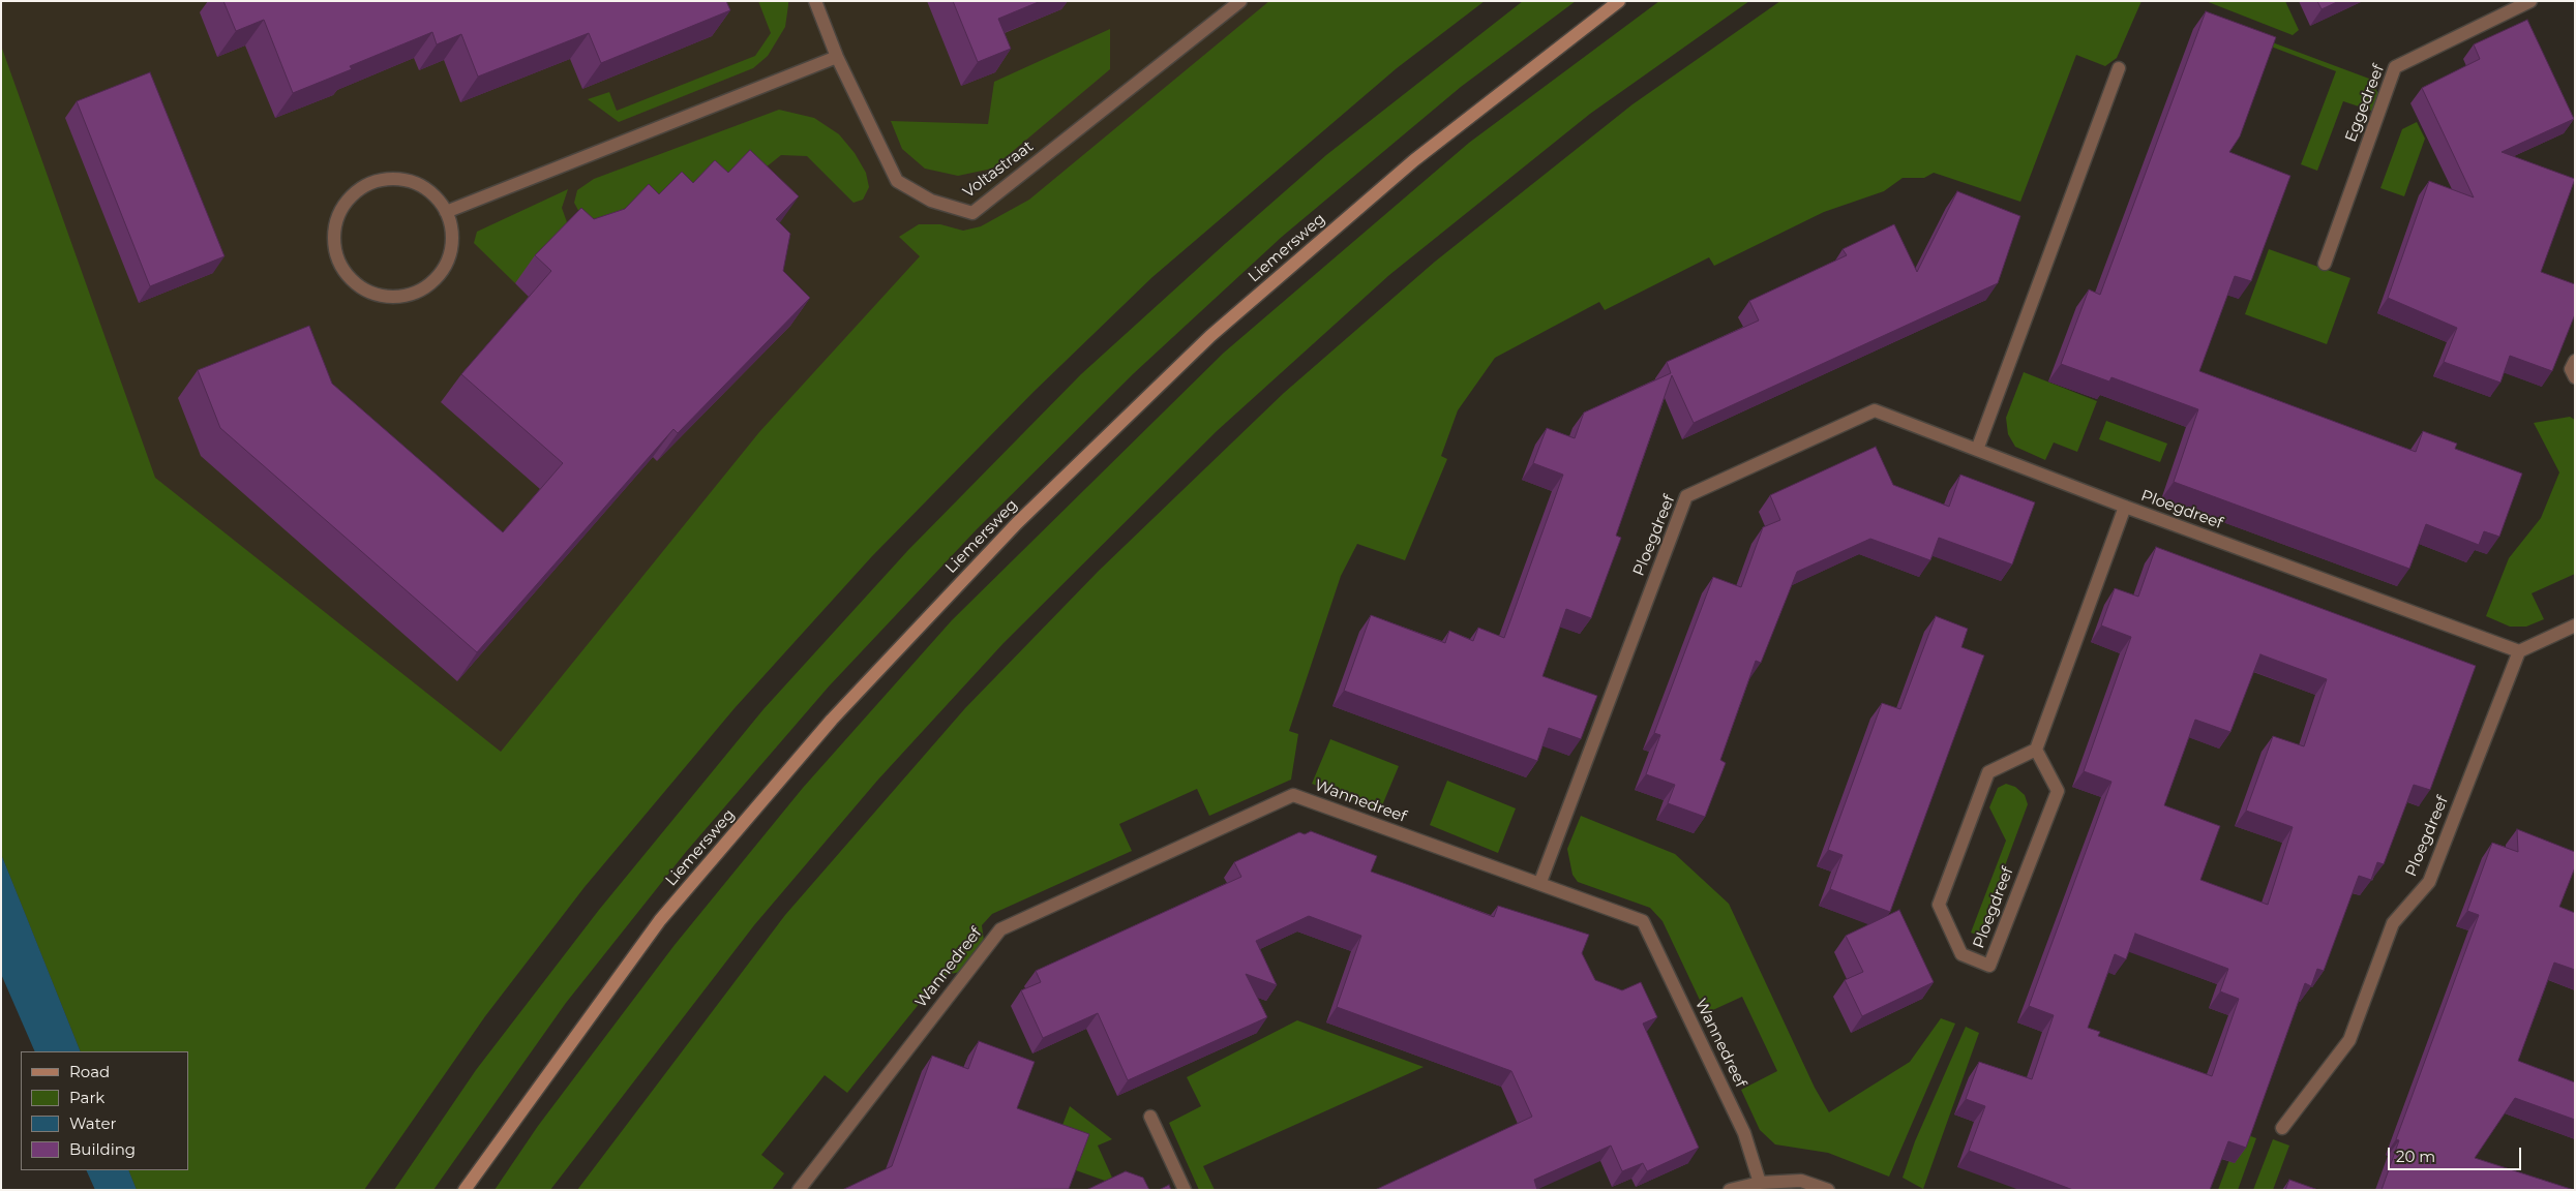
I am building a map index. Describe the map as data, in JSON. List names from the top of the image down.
{
  "streets": {
    "main road": ["Liemersweg"],
    "street": [
      "Eggedreef",
      "Voltastraat",
      "Ploegdreef",
      "Wannedreef"
    ]
  },
  "crossings": [
    ["Ploegdreef", "Wannedreef"]
  ],
  "legend": [
    "Road",
    "Park",
    "Water",
    "Building"
  ],
  "scale_bar": "20 m"
}
